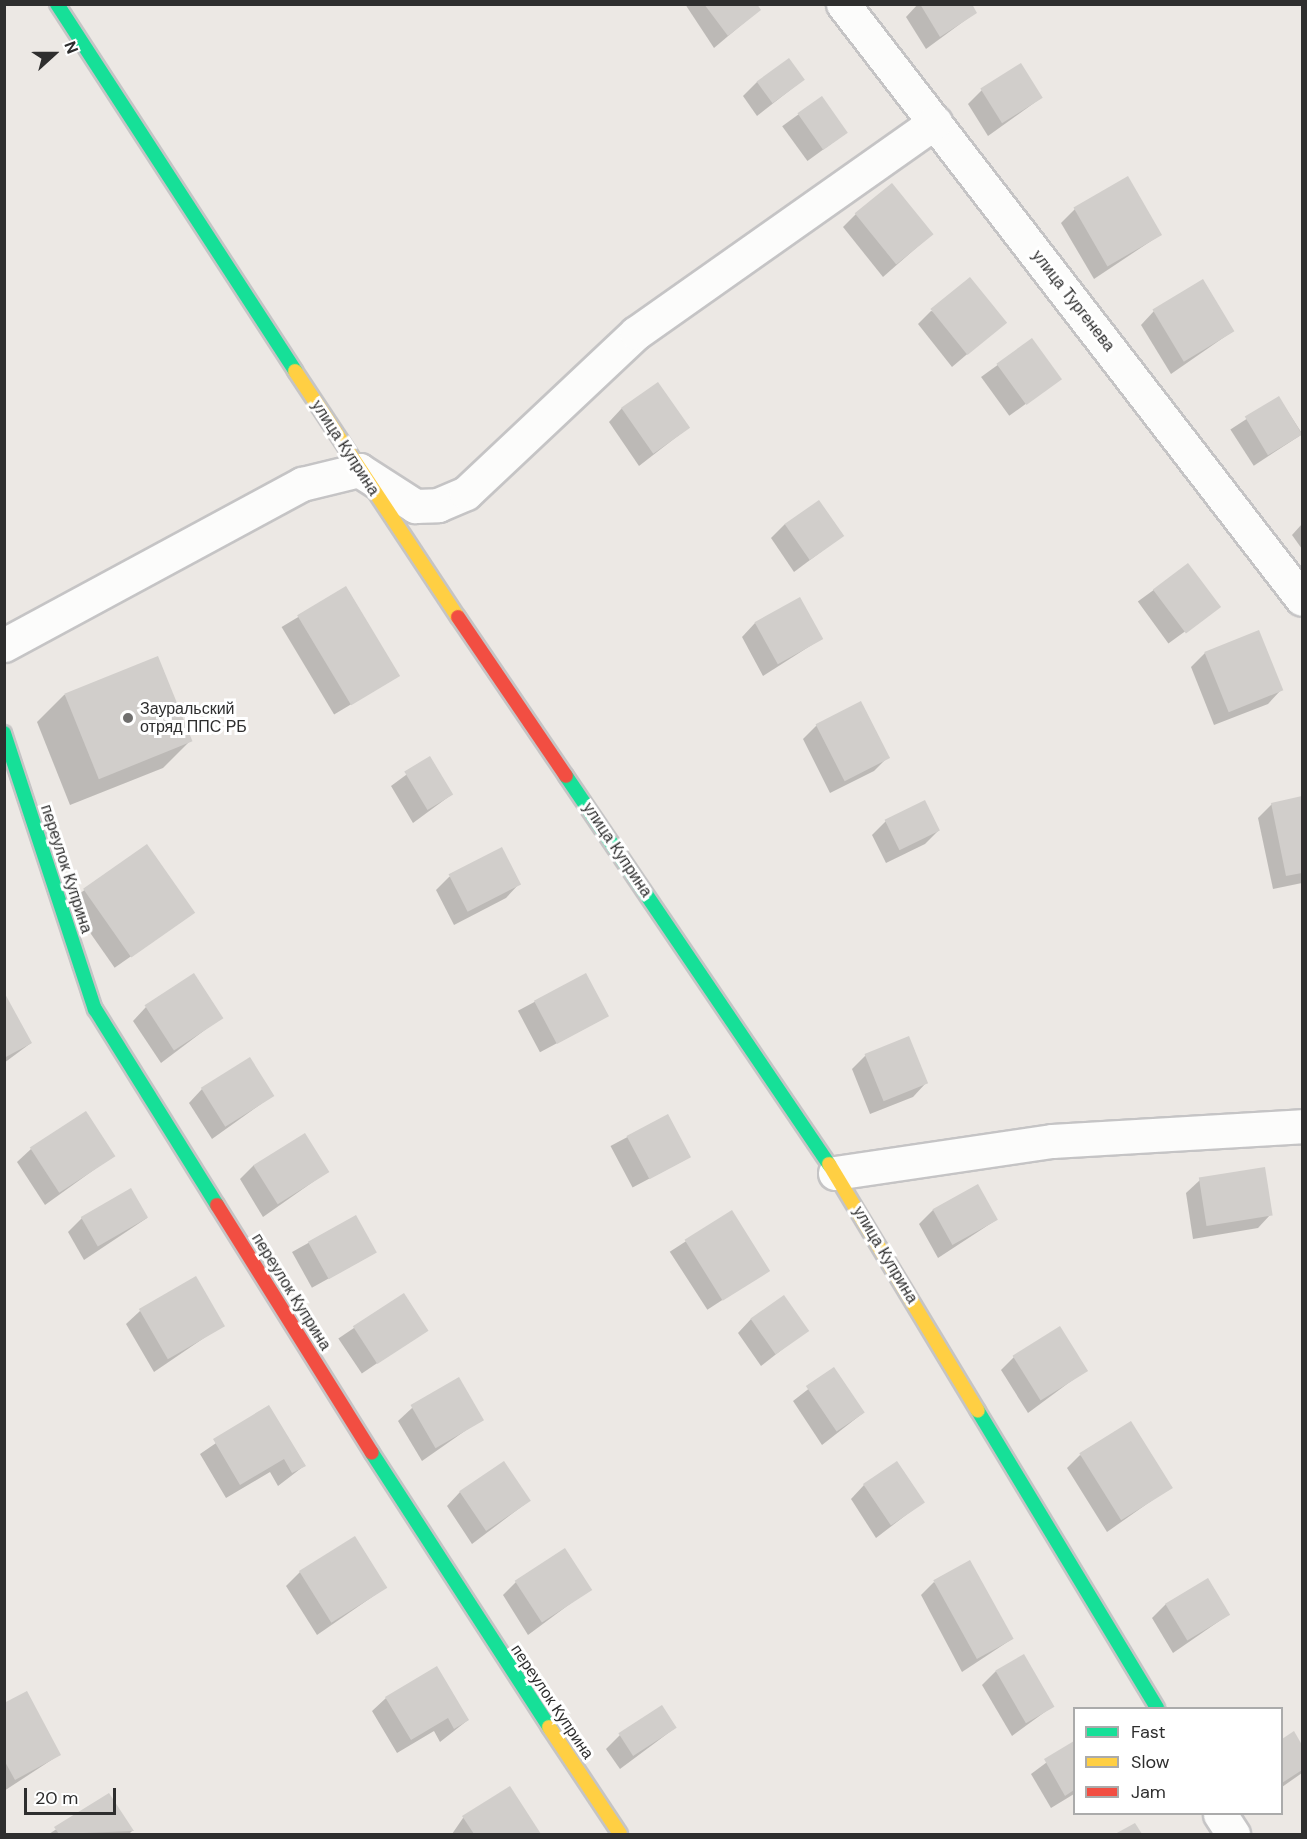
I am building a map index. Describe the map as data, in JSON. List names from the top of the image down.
{
  "streets": {
    "street": ["улица Тургенева", "улица Куприна", "переулок Куприна"]
  },
  "places": ["Зауральский отряд ППС РБ"],
  "legend": ["Fast", "Slow", "Jam"],
  "scale_bar": "20 m",
  "north": "right"
}
